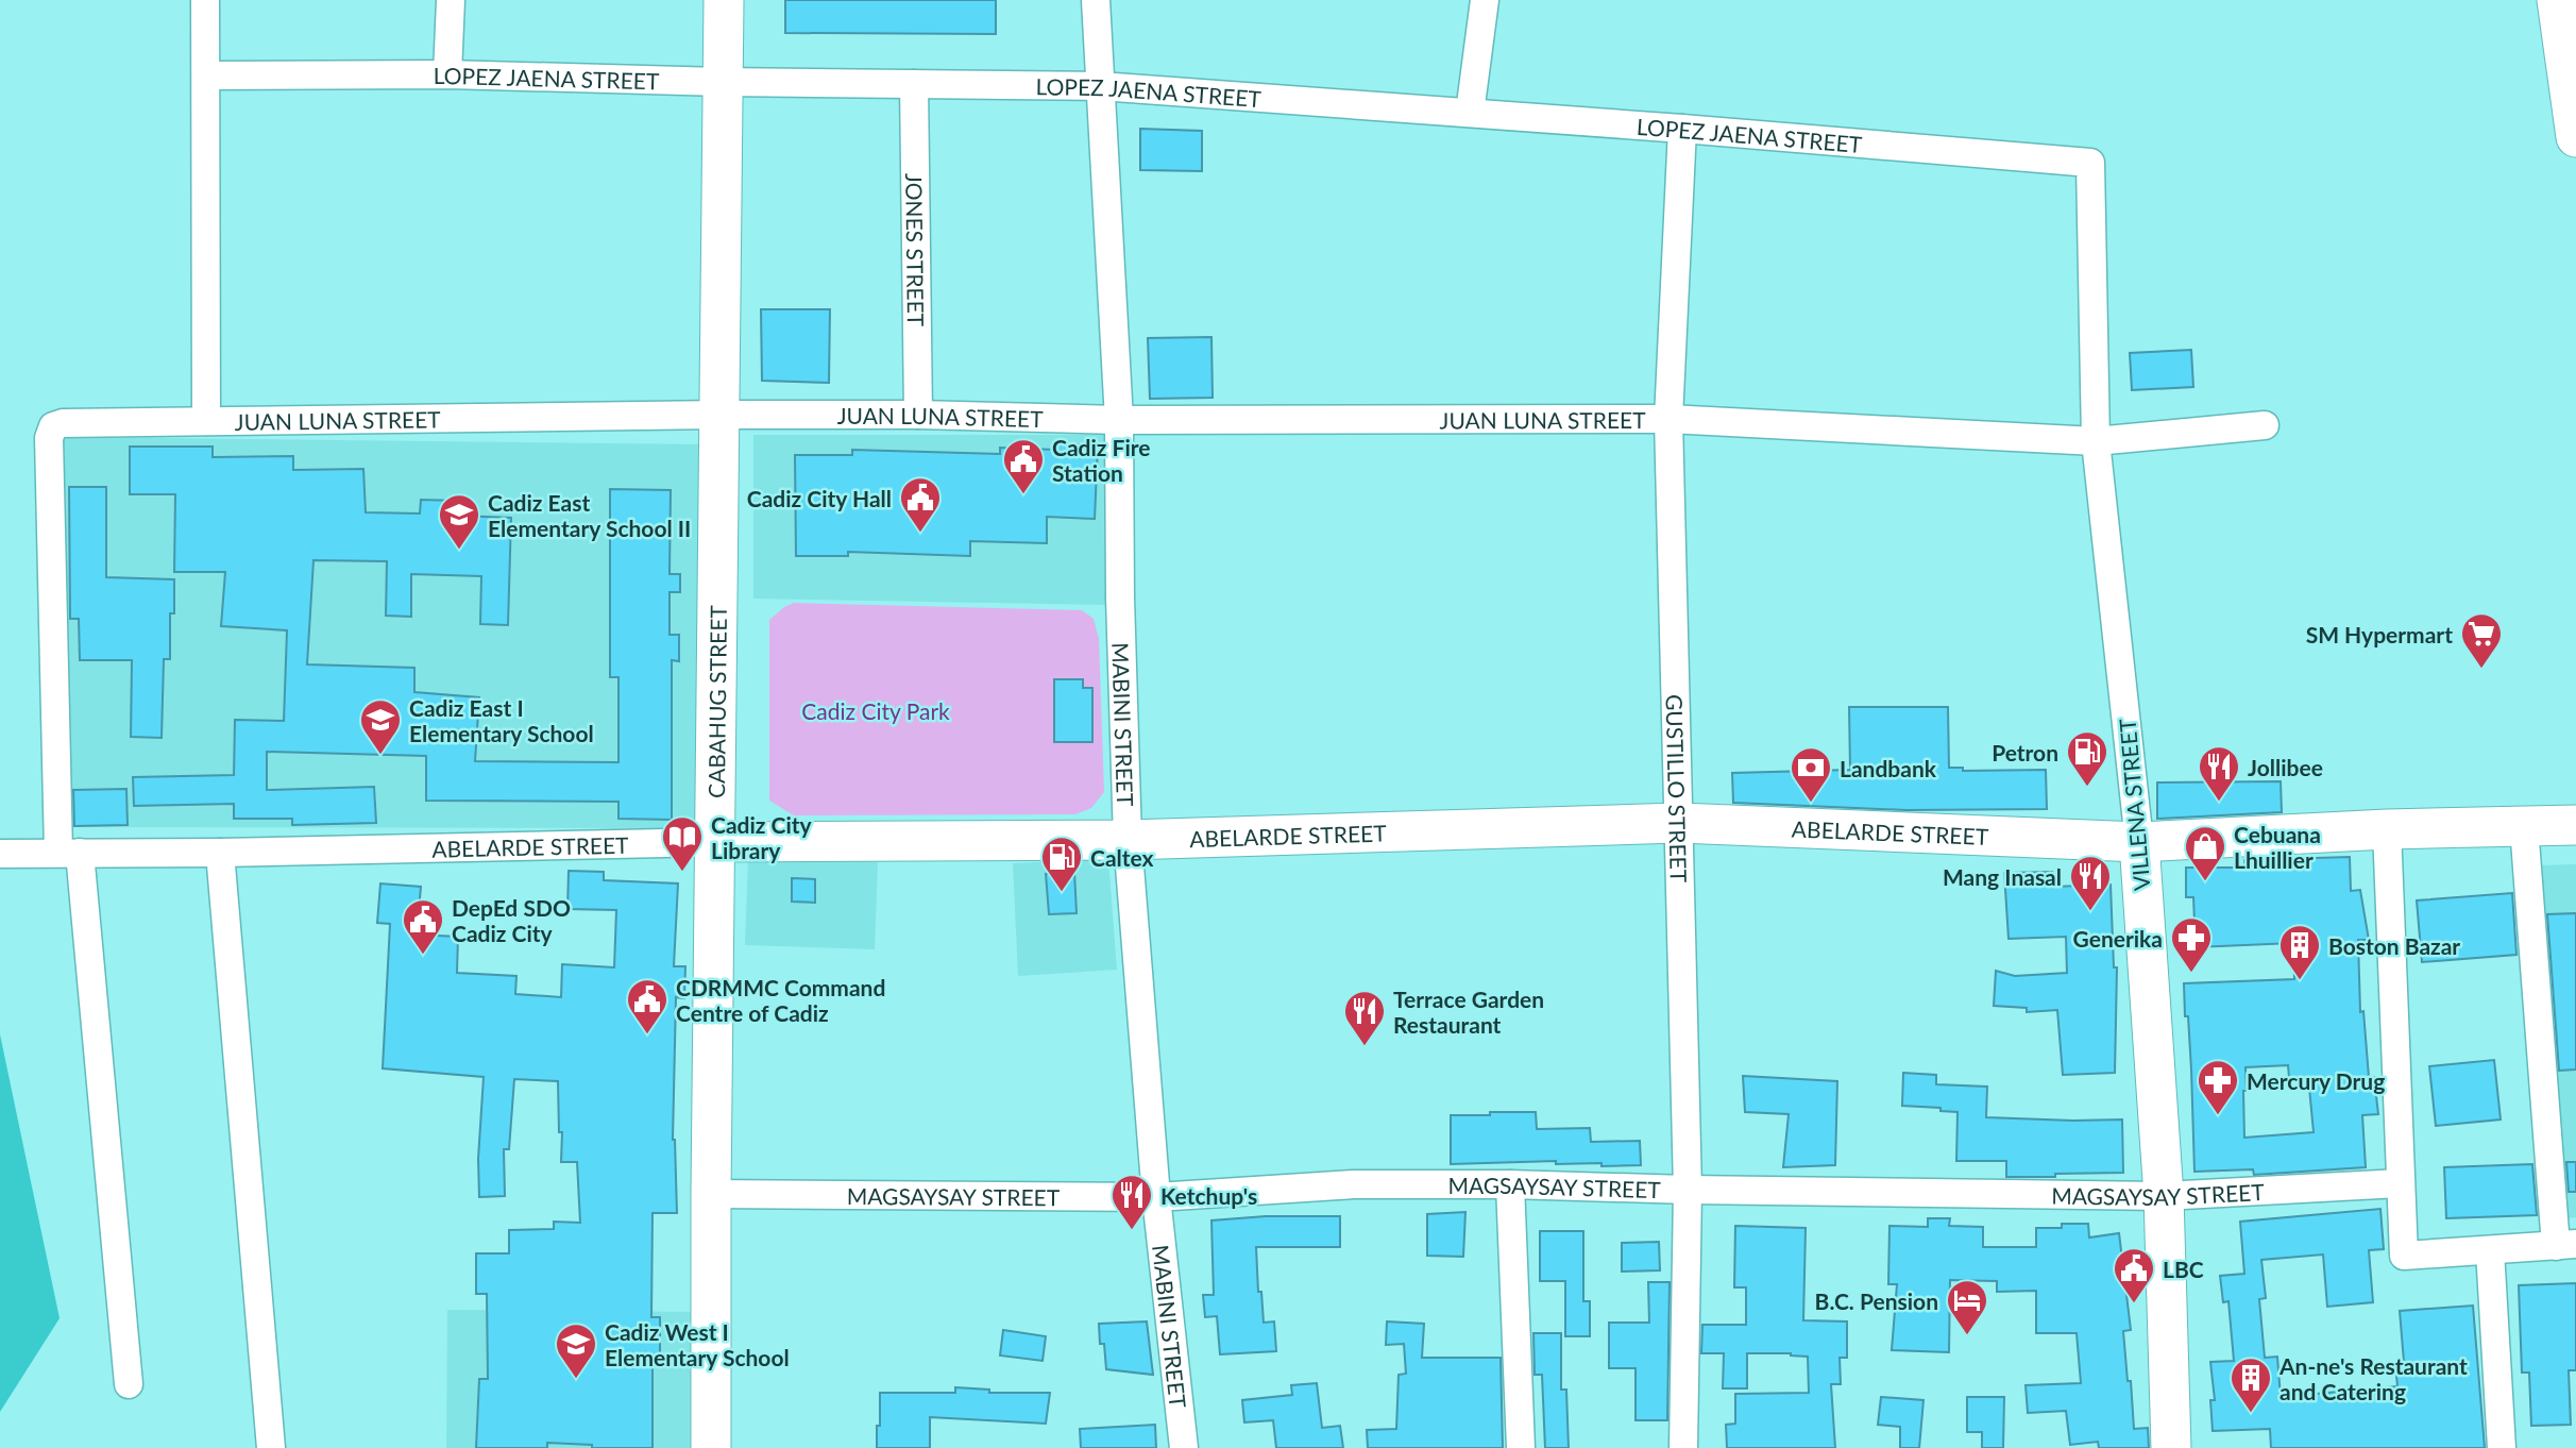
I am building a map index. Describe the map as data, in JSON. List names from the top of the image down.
{
  "streets": {
    "street": [
      "LOPEZ JAENA STREET",
      "JONES STREET",
      "JUAN LUNA STREET",
      "CABAHUG STREET",
      "MABINI STREET",
      "GUSTILLO STREET",
      "VILLENA STREET",
      "ABELARDE STREET",
      "MAGSAYSAY STREET"
    ]
  },
  "crossings": [
    ["LOPEZ JAENA STREET", "JONES STREET"],
    ["LOPEZ JAENA STREET", "CABAHUG STREET"],
    ["LOPEZ JAENA STREET", "MABINI STREET"],
    ["LOPEZ JAENA STREET", "GUSTILLO STREET"],
    ["LOPEZ JAENA STREET", "VILLENA STREET"],
    ["JONES STREET", "JUAN LUNA STREET"],
    ["JUAN LUNA STREET", "CABAHUG STREET"],
    ["JUAN LUNA STREET", "MABINI STREET"],
    ["JUAN LUNA STREET", "GUSTILLO STREET"],
    ["JUAN LUNA STREET", "VILLENA STREET"],
    ["JUAN LUNA STREET", "ABELARDE STREET"],
    ["CABAHUG STREET", "ABELARDE STREET"],
    ["CABAHUG STREET", "MAGSAYSAY STREET"],
    ["MABINI STREET", "ABELARDE STREET"],
    ["MABINI STREET", "MAGSAYSAY STREET"],
    ["GUSTILLO STREET", "ABELARDE STREET"],
    ["GUSTILLO STREET", "MAGSAYSAY STREET"],
    ["VILLENA STREET", "ABELARDE STREET"],
    ["VILLENA STREET", "MAGSAYSAY STREET"]
  ],
  "parks": ["Cadiz City Park"],
  "places": {
    "public building": [
      "Cadiz Fire Station",
      "Cadiz City Hall",
      "DepEd SDO Cadiz City",
      "CDRMMC Command Centre of Cadiz",
      "LBC"
    ],
    "school or university": ["Cadiz East Elementary School II", "Cadiz East I Elementary School", "Cadiz West I Elementary School"],
    "supermarket": ["SM Hypermart"],
    "fuel station": ["Petron", "Caltex"],
    "restaurant": [
      "Jollibee",
      "Mang Inasal",
      "Terrace Garden Restaurant",
      "Ketchup's"
    ],
    "bank": ["Landbank"],
    "library": ["Cadiz City Library"],
    "shop": ["Cebuana Lhuillier"],
    "pharmacy": ["Generika", "Mercury Drug"],
    "building": ["Boston Bazar", "An-ne's Restaurant and Catering"],
    "hotel": ["B.C. Pension"]
  }
}
